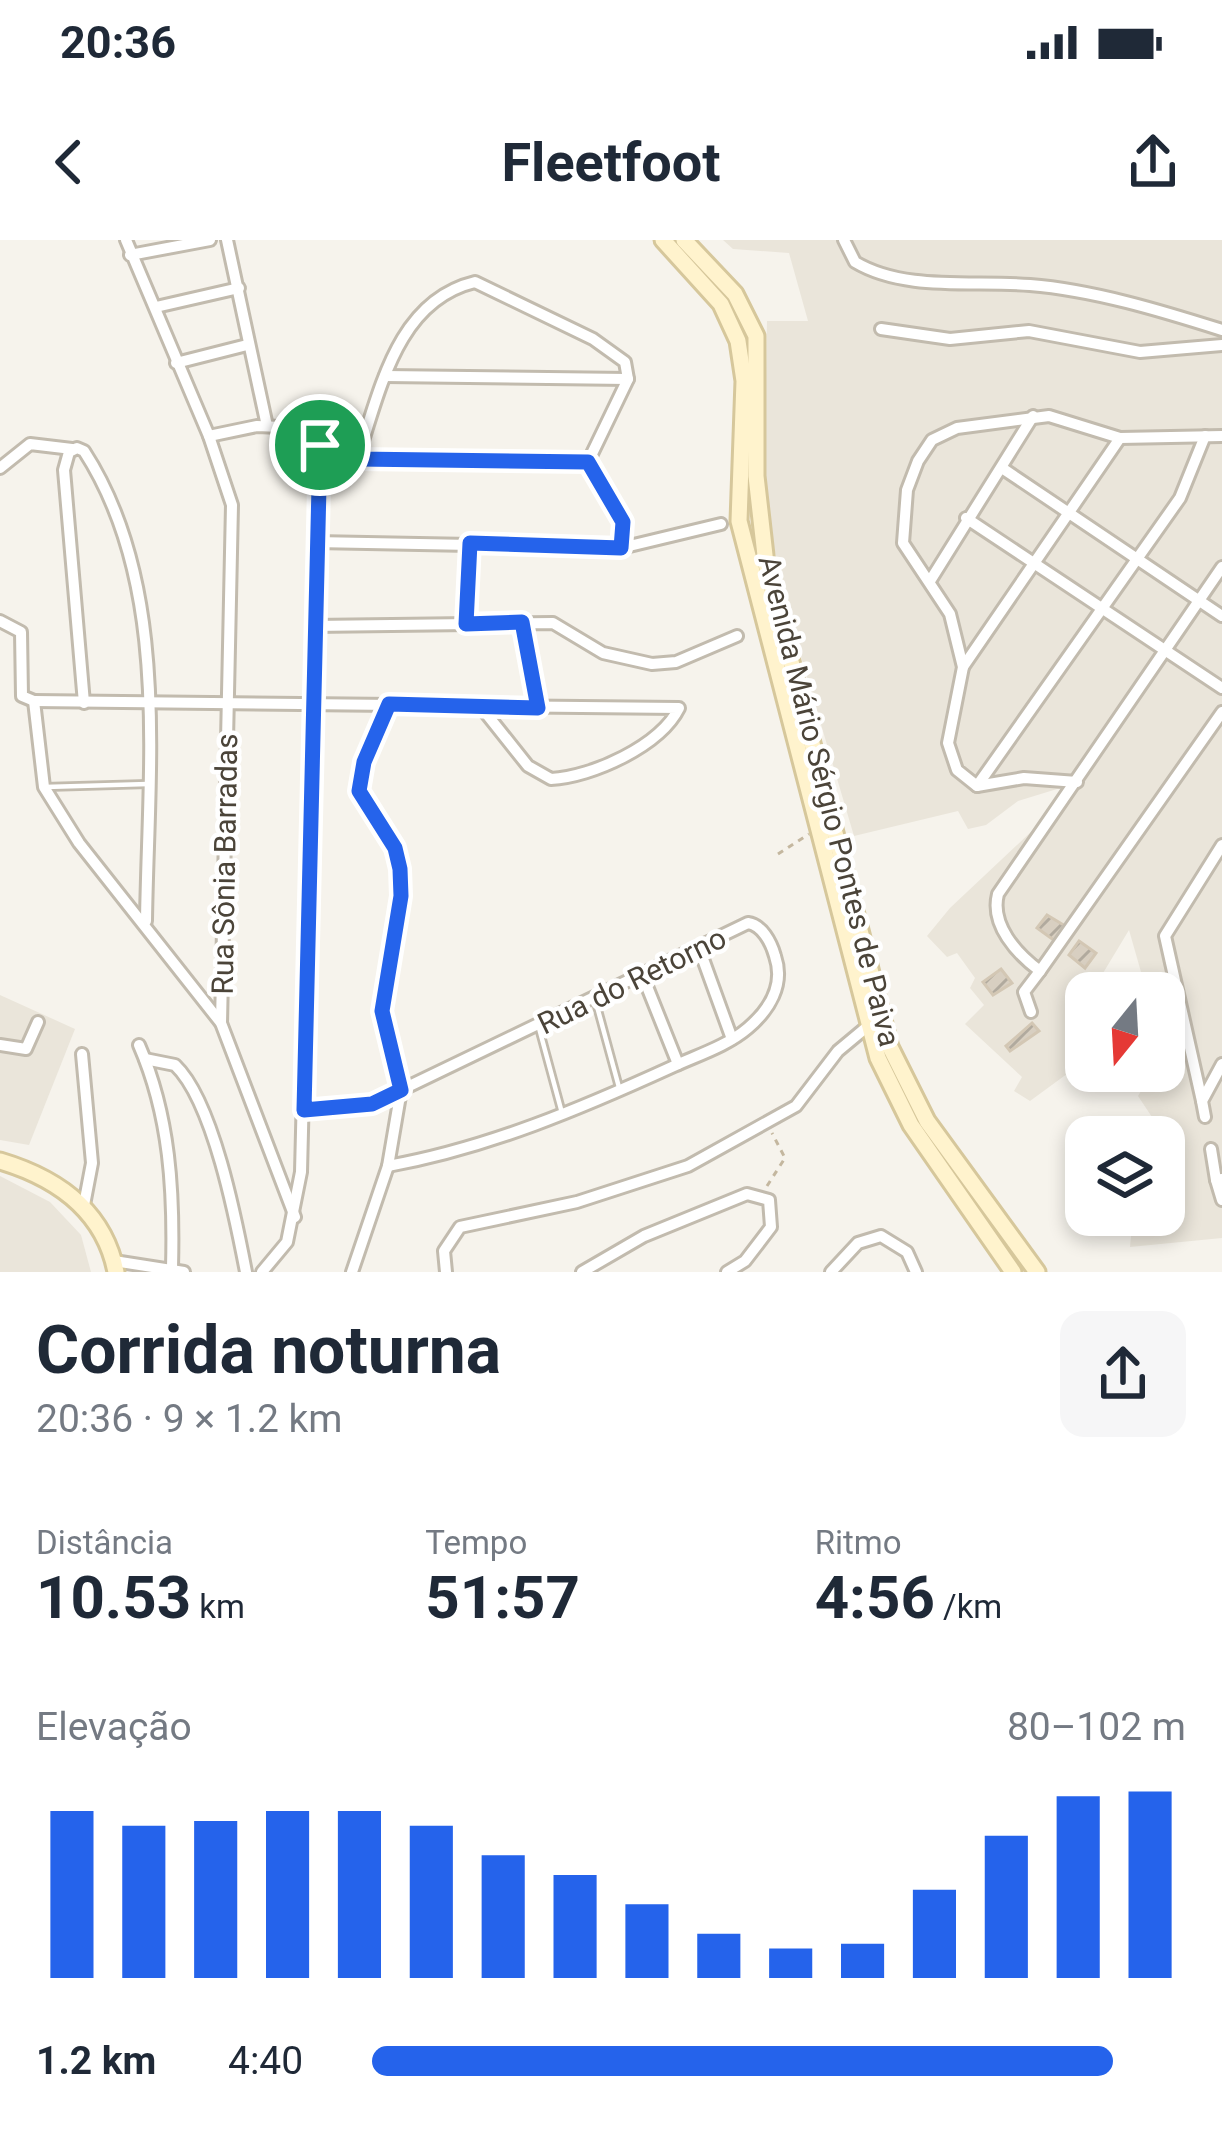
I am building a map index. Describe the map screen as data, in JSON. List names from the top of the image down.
{
  "streets": {
    "main road": ["Avenida Mário Sérgio Pontes de Paiva"],
    "street": ["Rua Sônia Barradas", "Rua do Retorno"]
  },
  "north": "bottom",
  "page": {
    "status": "20:36",
    "header": "Fleetfoot",
    "heading": ["Corrida noturna", "20:36 · 9 × 1.2 km"],
    "stats": [
      ["Distância", "10.53 km"],
      ["Tempo", "51:57"],
      ["Ritmo", "4:56 /km"]
    ],
    "chart": ["Elevação", "80–102 m"],
    "list": [
      {
        "name": "1.2 km",
        "note": "4:40"
      }
    ]
  }
}
